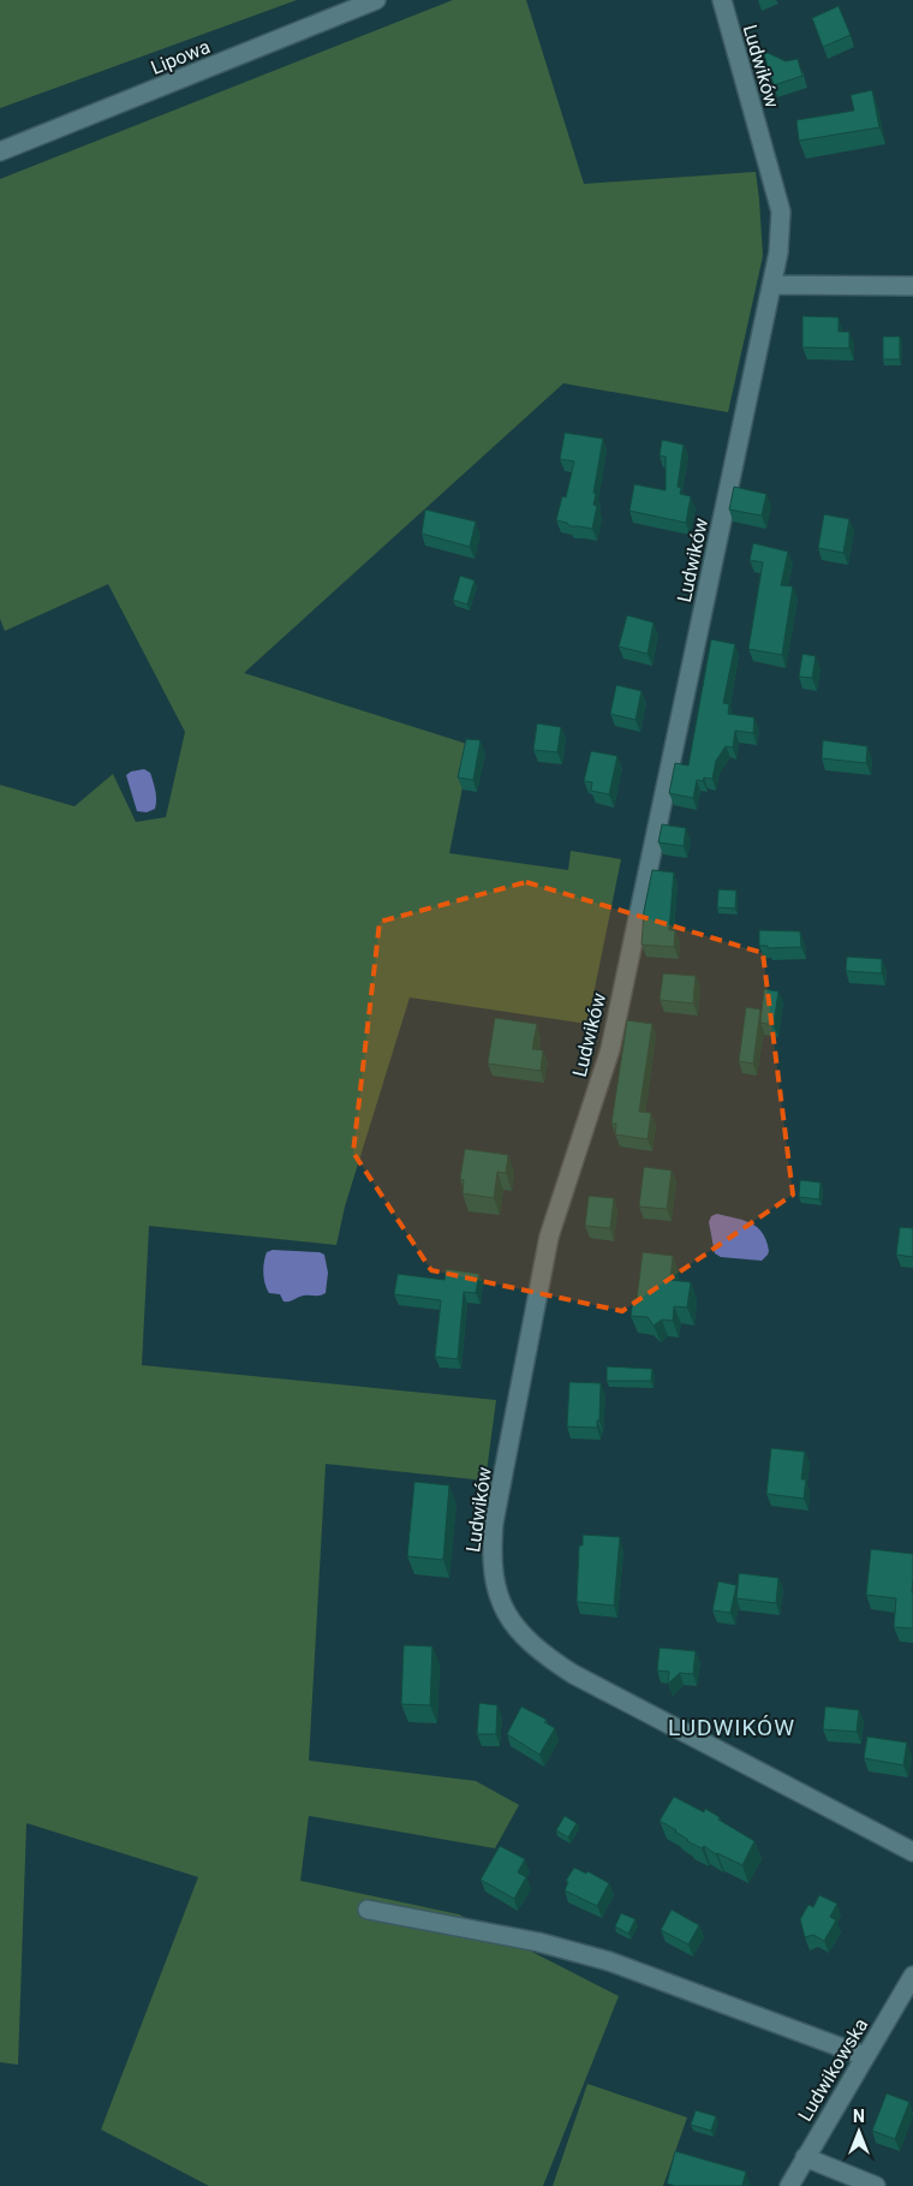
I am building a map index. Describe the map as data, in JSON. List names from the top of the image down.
{
  "streets": {
    "street": ["Lipowa", "Ludwików", "Ludwikowska"]
  },
  "districts": ["LUDWIKÓW"],
  "north": "top"
}
